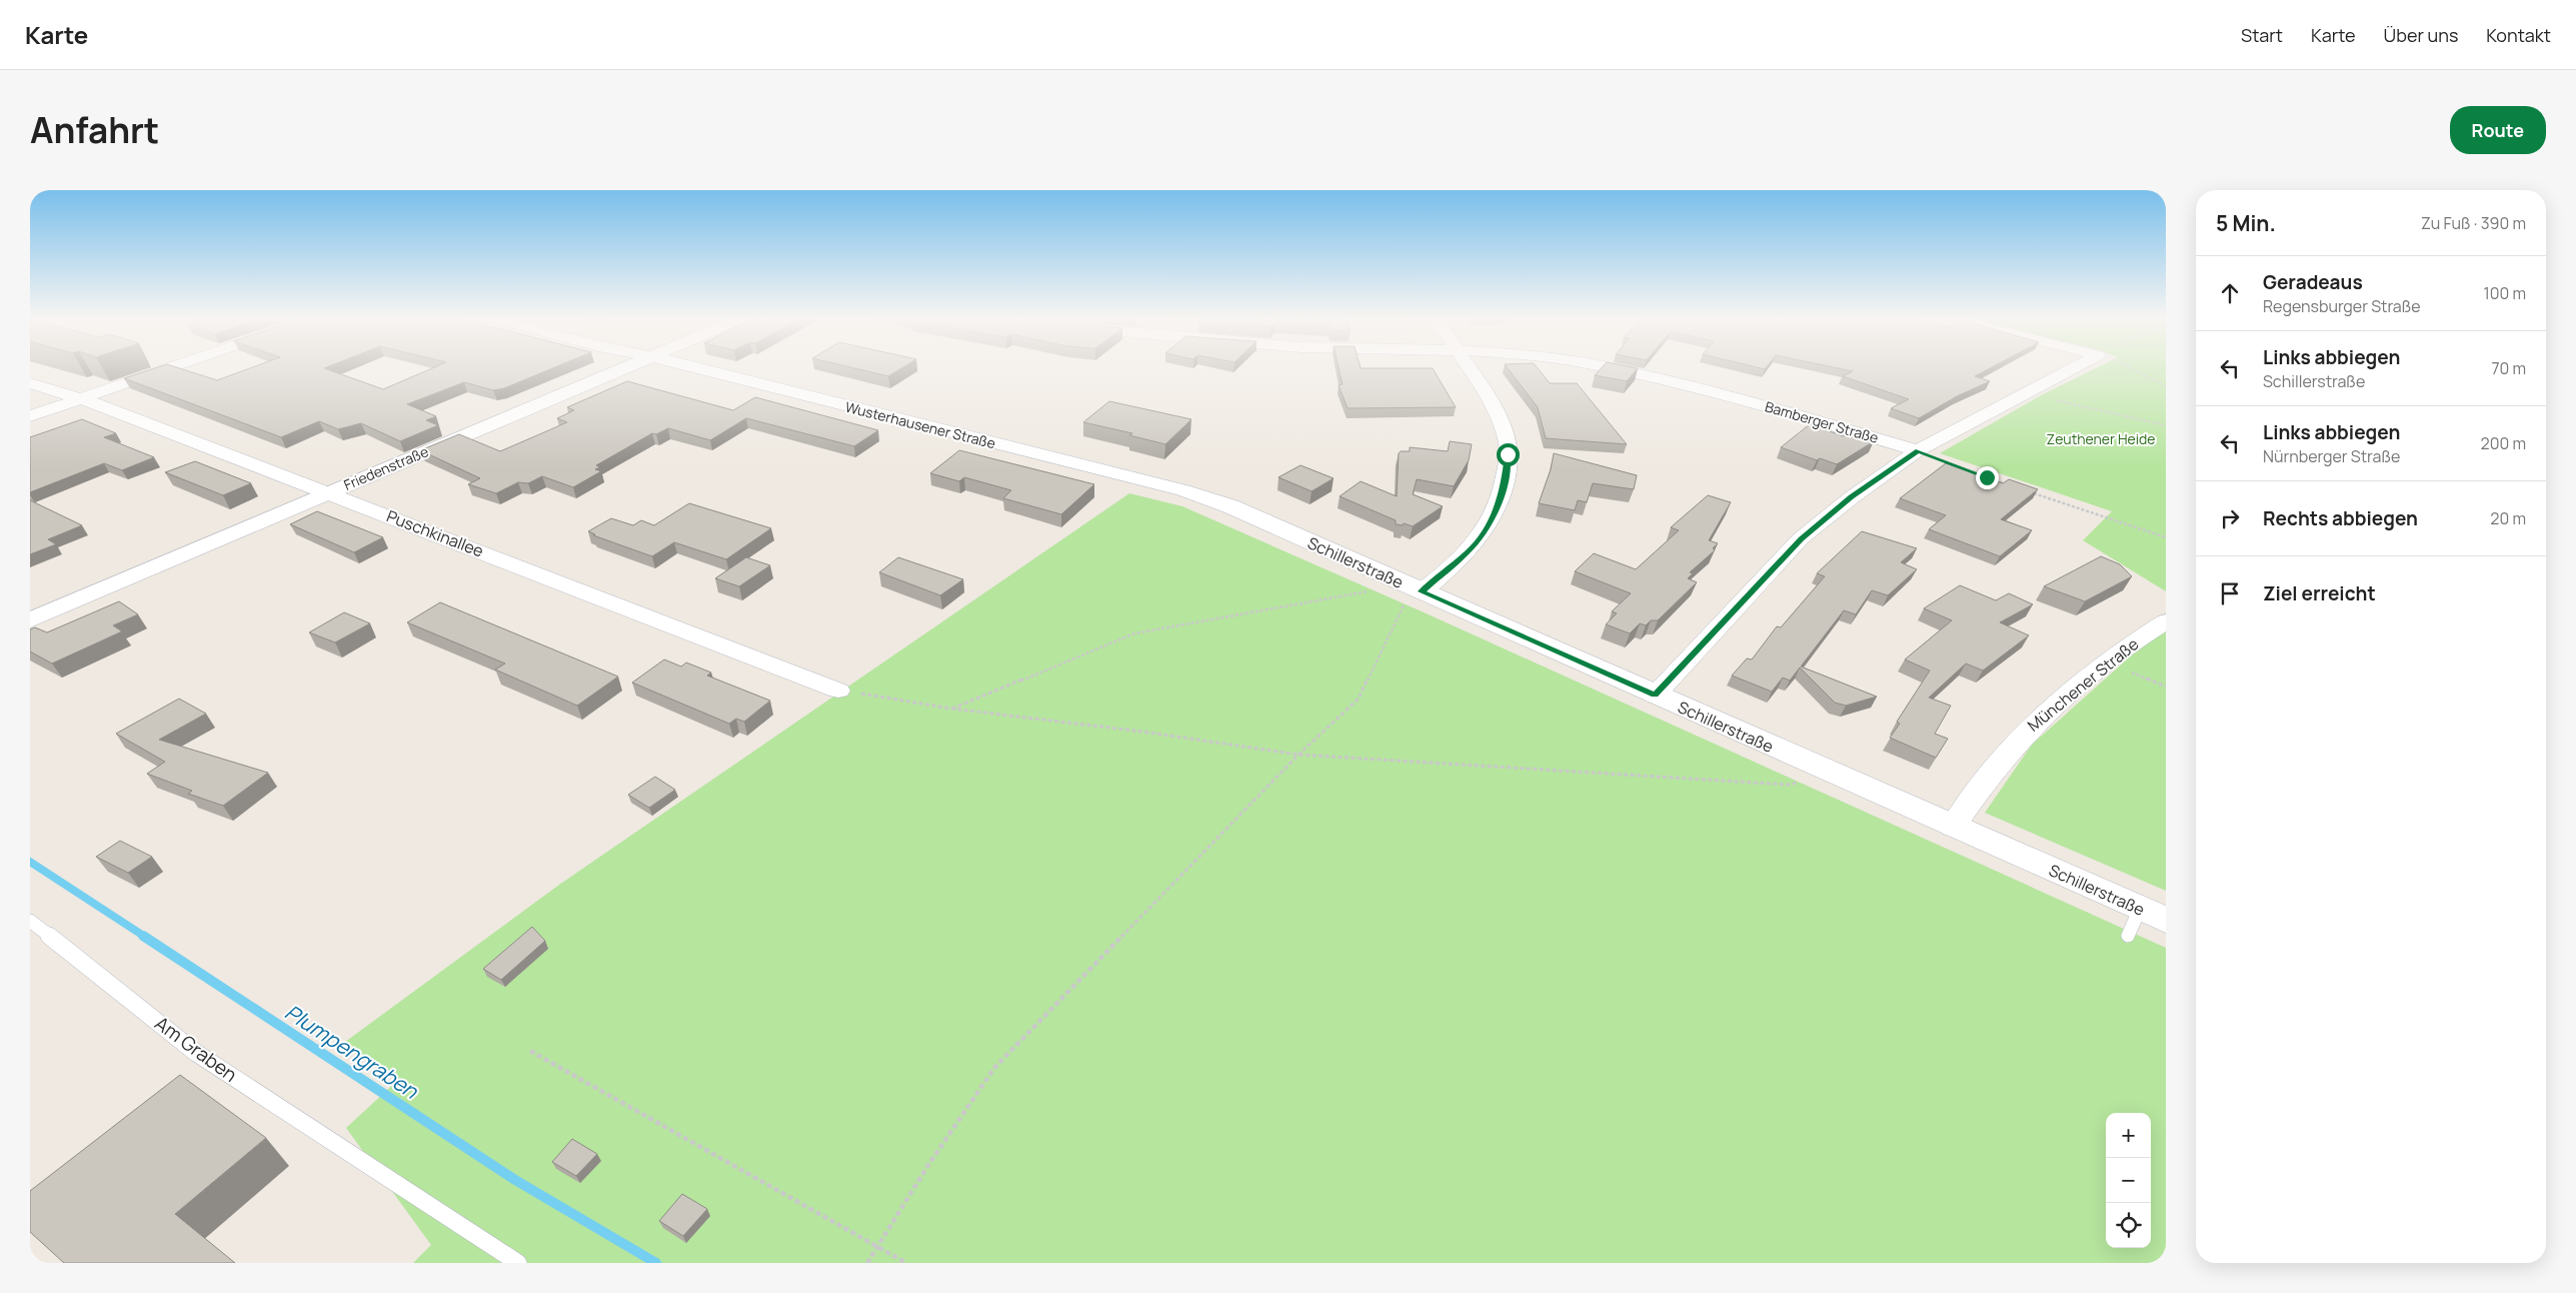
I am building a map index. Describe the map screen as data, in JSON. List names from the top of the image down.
{
  "streets": {
    "street": [
      "Bamberger Straße",
      "Wusterhausener Straße",
      "Friedenstraße",
      "Puschkinallee",
      "Schillerstraße",
      "Münchener Straße"
    ],
    "lane": ["Am Graben"]
  },
  "crossings": [
    ["Wusterhausener Straße", "Schillerstraße"],
    ["Friedenstraße", "Puschkinallee"],
    ["Schillerstraße", "Münchener Straße"]
  ],
  "water": ["Plumpengraben"],
  "parks": ["Zeuthener Heide"],
  "page": {
    "header": "Karte",
    "nav": [
      "Start",
      "Karte",
      "Über uns",
      "Kontakt"
    ],
    "title": "Anfahrt",
    "buttons": "Route",
    "heading": ["5 Min.", "Zu Fuß · 390 m"],
    "list": [
      ["Geradeaus", "Regensburger Straße", "100 m"],
      ["Links abbiegen", "Schillerstraße", "70 m"],
      ["Links abbiegen", "Nürnberger Straße", "200 m"],
      ["Rechts abbiegen", "20 m"],
      "Ziel erreicht"
    ],
    "map_buttons": ["+", "−"]
  }
}
